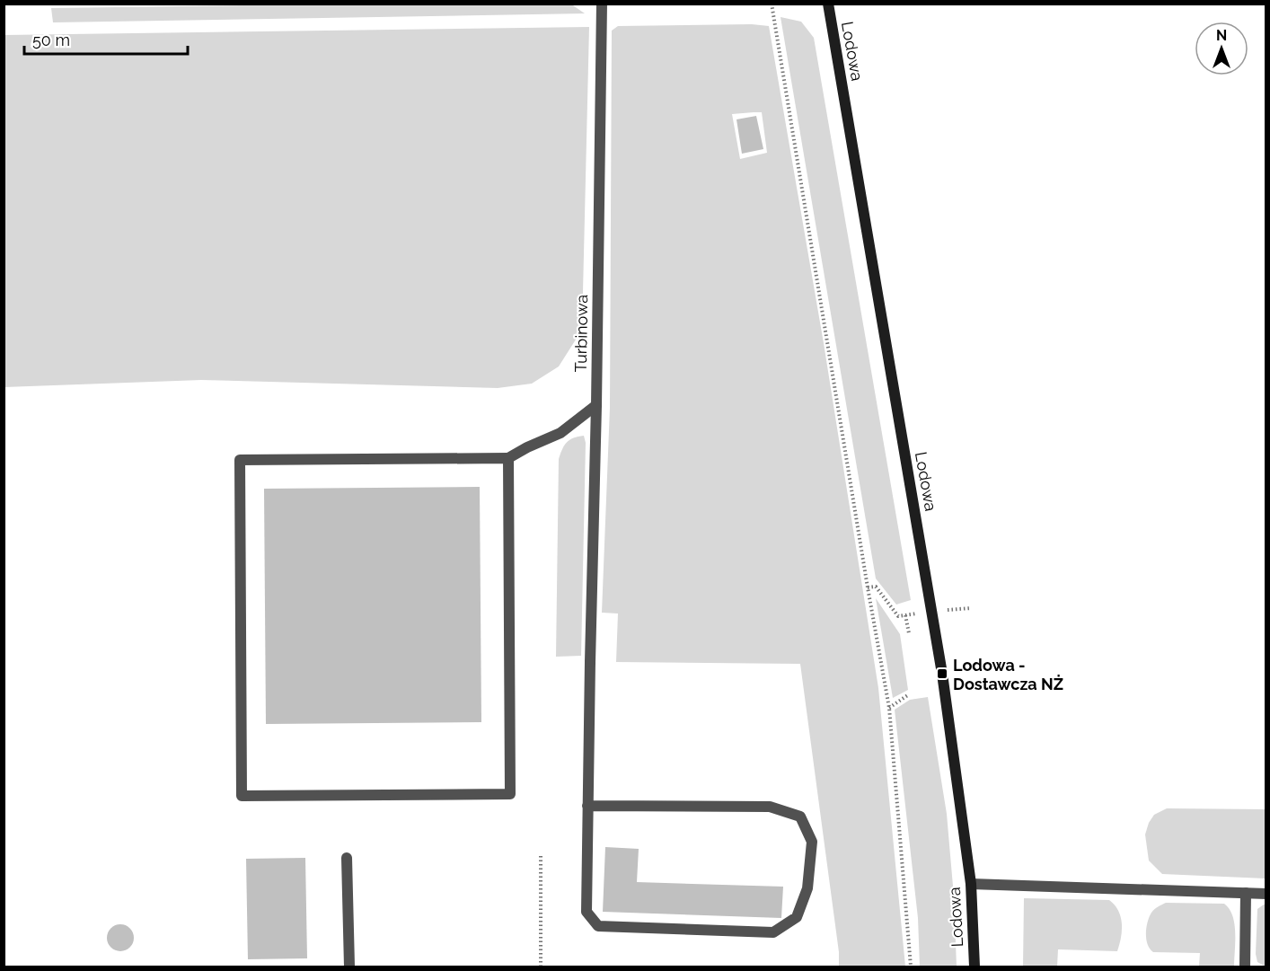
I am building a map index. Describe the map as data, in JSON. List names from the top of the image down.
{
  "streets": {
    "street": ["Lodowa", "Turbinowa"]
  },
  "places": {
    "transit": ["Lodowa - Dostawcza NŻ"]
  },
  "scale_bar": "50 m",
  "north": "top"
}
